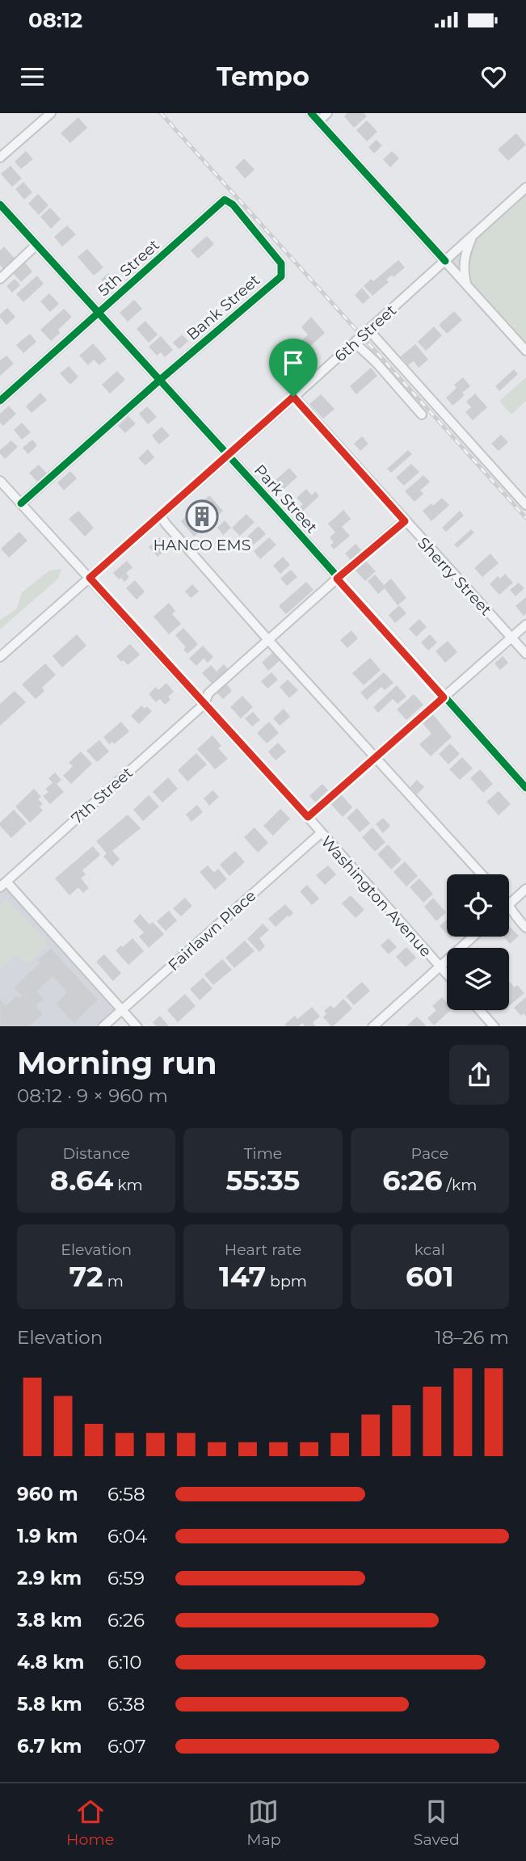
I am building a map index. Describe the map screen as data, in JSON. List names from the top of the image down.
{
  "streets": {
    "street": [
      "5th Street",
      "Bank Street",
      "6th Street",
      "Park Street",
      "Sherry Street",
      "7th Street",
      "Washington Avenue",
      "Fairlawn Place"
    ]
  },
  "crossings": [
    ["5th Street", "Bank Street"],
    ["5th Street", "Park Street"],
    ["Bank Street", "Park Street"],
    ["Bank Street", "Washington Avenue"],
    ["6th Street", "Park Street"],
    ["6th Street", "Sherry Street"],
    ["6th Street", "Washington Avenue"],
    ["Park Street", "7th Street"],
    ["Sherry Street", "7th Street"],
    ["7th Street", "Washington Avenue"],
    ["Washington Avenue", "Fairlawn Place"]
  ],
  "places": {
    "building": ["HANCO EMS"]
  },
  "page": {
    "status": "08:12",
    "header": "Tempo",
    "heading": ["Morning run", "08:12 · 9 × 960 m"],
    "stats": [
      ["Distance", "8.64 km"],
      ["Time", "55:35"],
      ["Pace", "6:26 /km"],
      ["Elevation", "72 m"],
      ["Heart rate", "147 bpm"],
      ["kcal", "601"]
    ],
    "chart": ["Elevation", "18–26 m"],
    "list": [
      {
        "name": "960 m",
        "note": "6:58"
      },
      {
        "name": "1.9 km",
        "note": "6:04"
      },
      {
        "name": "2.9 km",
        "note": "6:59"
      },
      {
        "name": "3.8 km",
        "note": "6:26"
      },
      {
        "name": "4.8 km",
        "note": "6:10"
      },
      {
        "name": "5.8 km",
        "note": "6:38"
      },
      {
        "name": "6.7 km",
        "note": "6:07"
      }
    ],
    "tabs": ["Home", "Map", "Saved"]
  }
}
